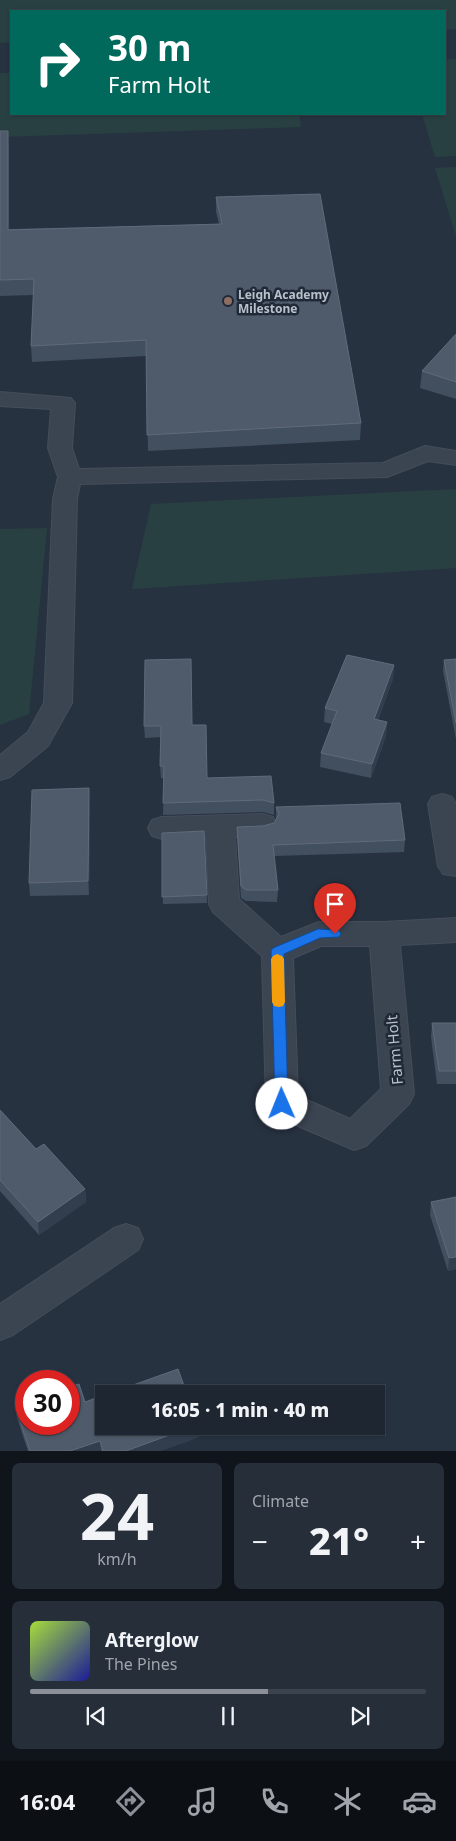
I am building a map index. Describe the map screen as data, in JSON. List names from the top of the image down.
{
  "streets": {
    "street": ["Farm Holt"]
  },
  "places": ["Leigh Academy Milestone"],
  "page": {
    "turn": ["30 m", "Farm Holt"],
    "limit": "30",
    "trip": "16:05 · 1 min · 40 m",
    "tile": [
      ["24", "km/h"],
      "Climate"
    ],
    "heat": ["−", "21°", "+"],
    "song": ["Afterglow", "The Pines"],
    "tabs": "16:04"
  }
}
